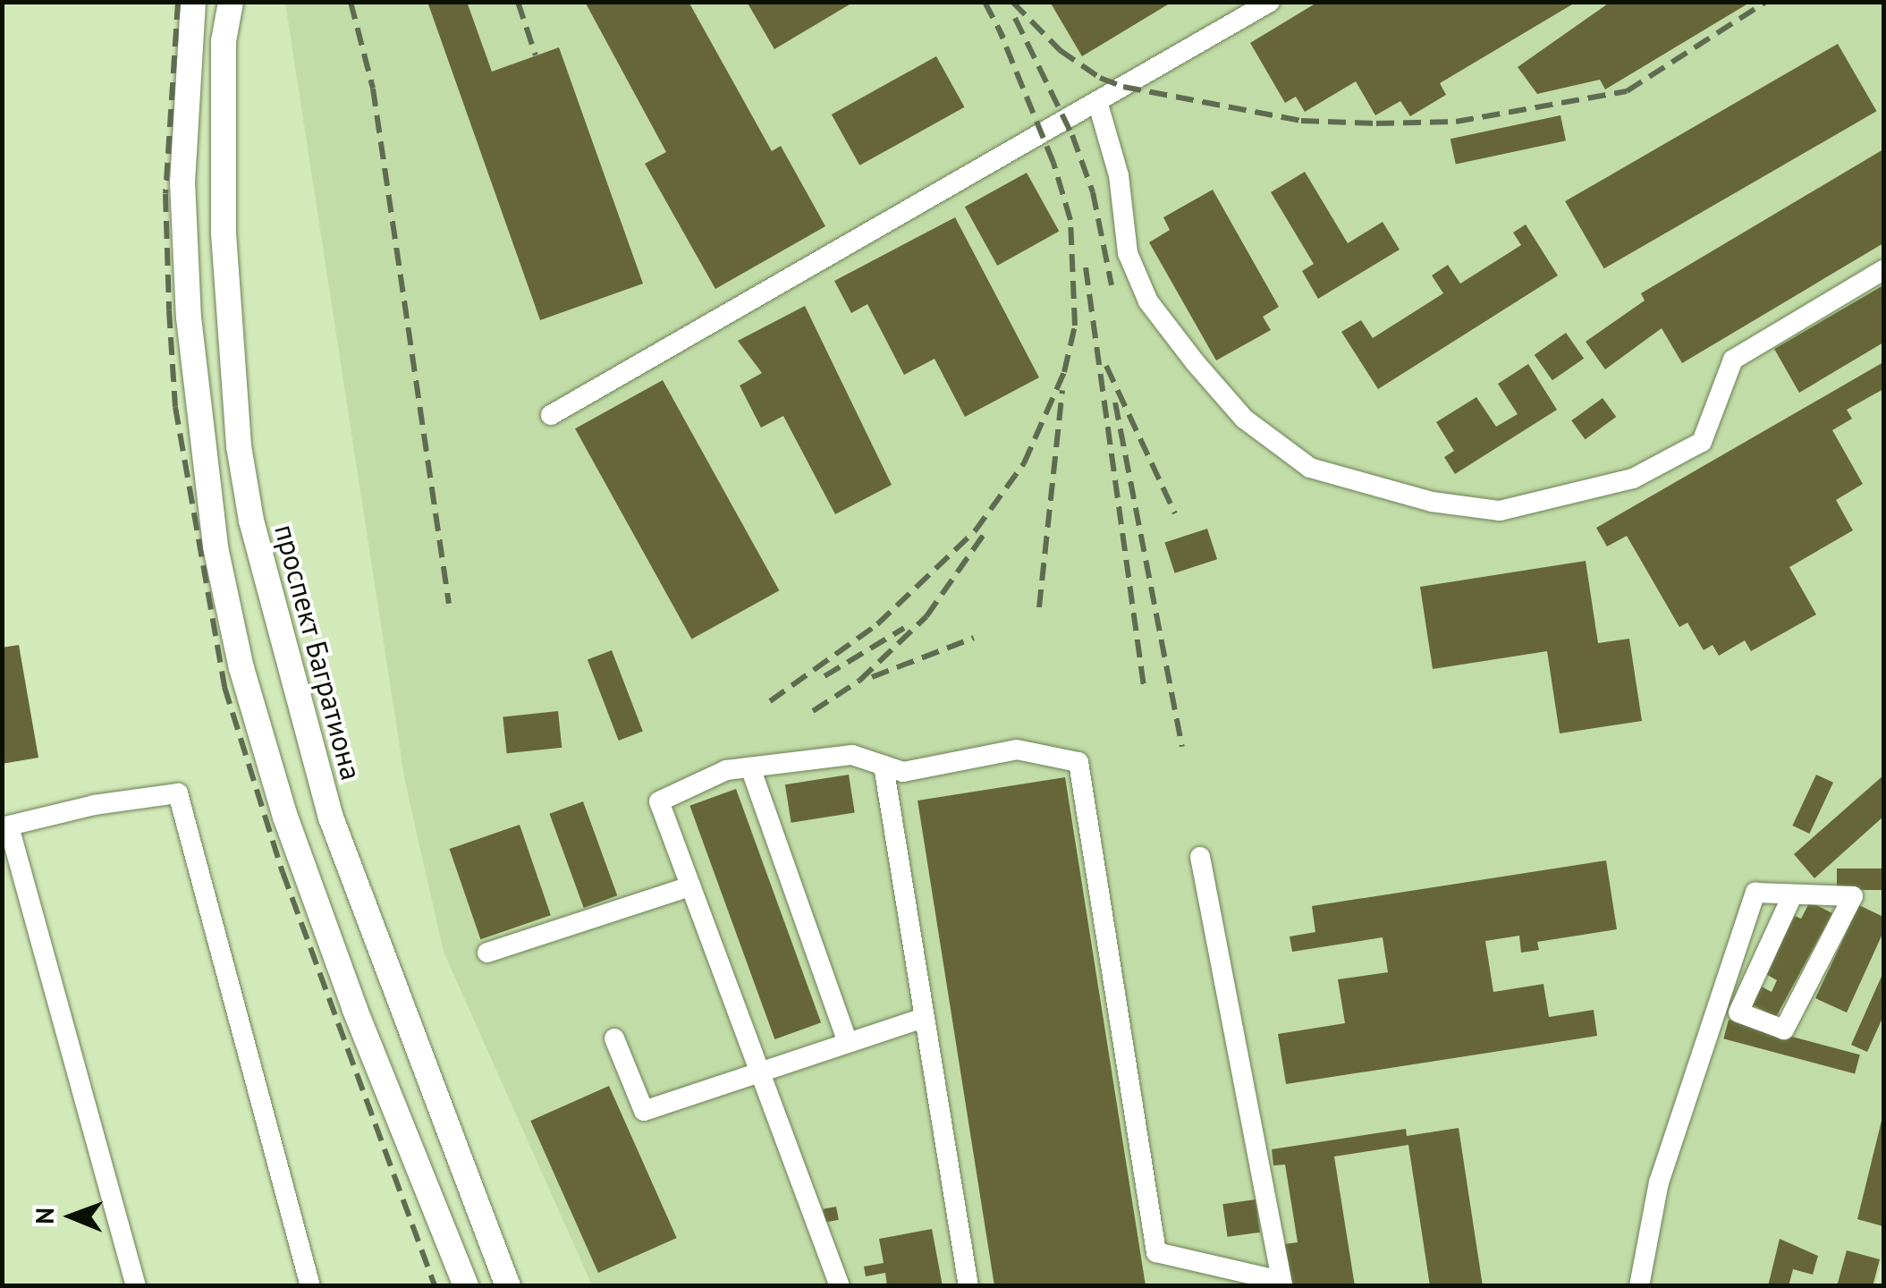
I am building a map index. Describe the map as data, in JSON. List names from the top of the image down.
{
  "streets": {
    "main road": ["проспект Багратиона"]
  },
  "north": "left"
}
